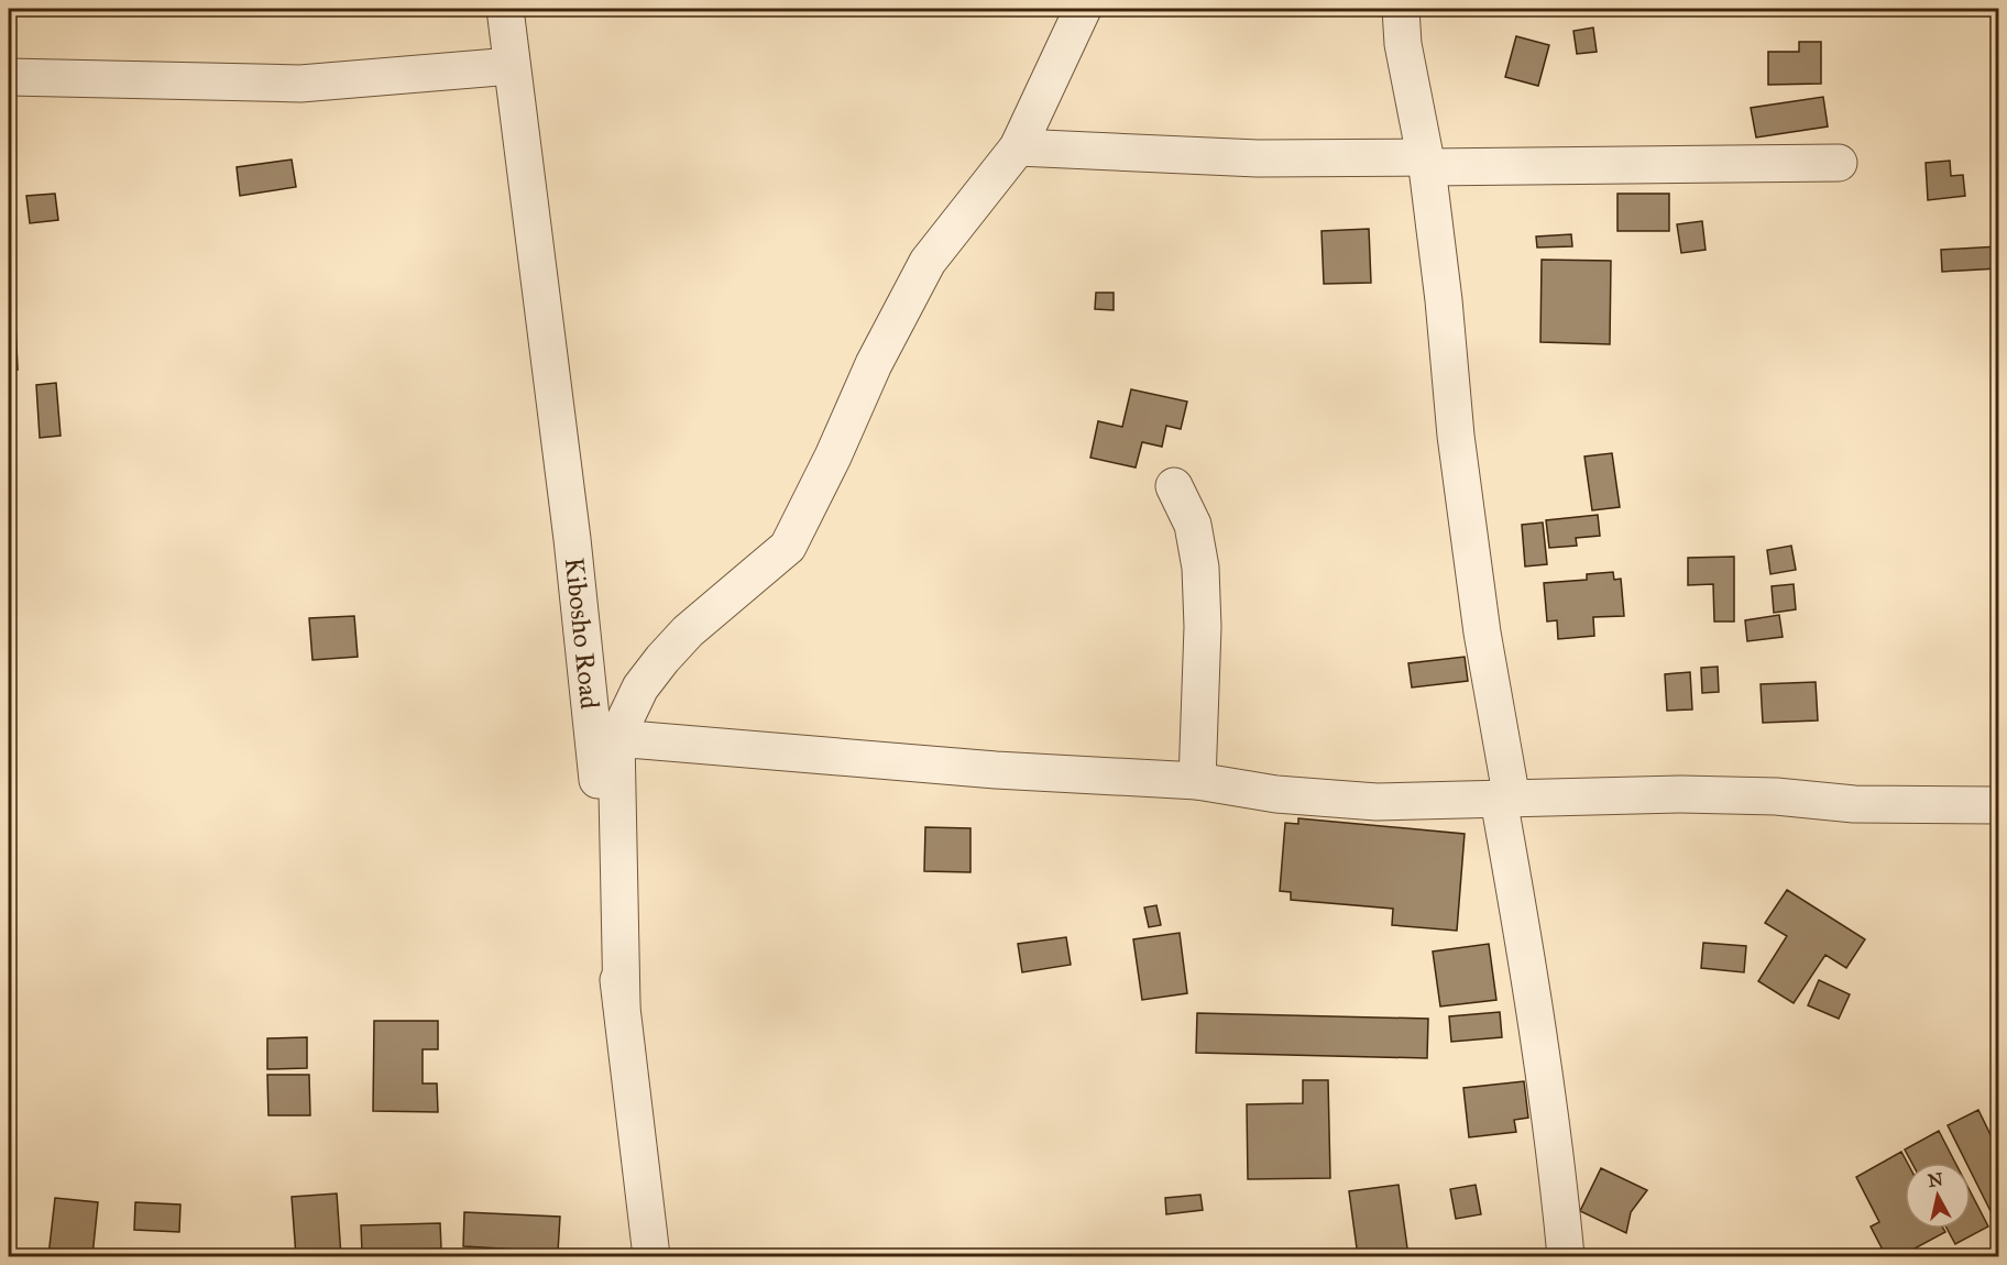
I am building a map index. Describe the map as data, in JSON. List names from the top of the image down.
{
  "streets": {
    "street": ["Kibosho Road"]
  },
  "north": "top"
}
